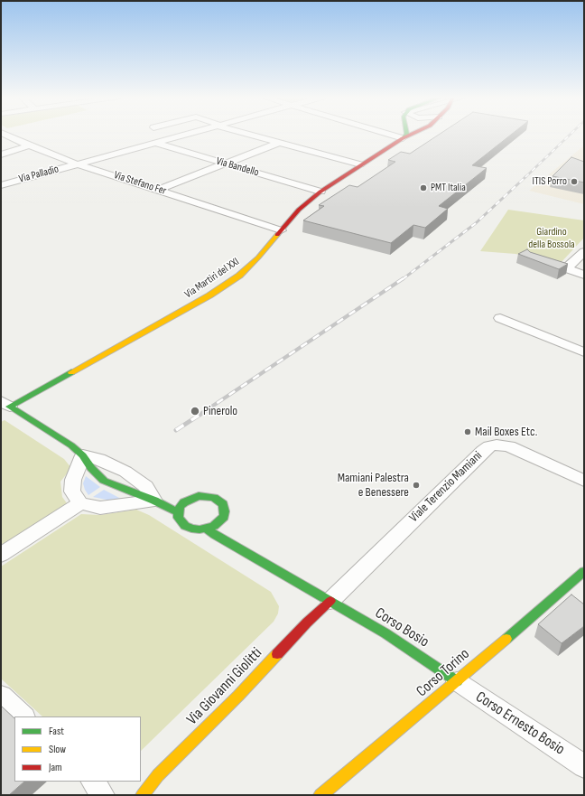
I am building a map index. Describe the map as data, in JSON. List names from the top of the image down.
{
  "streets": {
    "street": [
      "Via Bandello",
      "Via Palladio",
      "Via Stefano Fer",
      "Via Martiri del XXI",
      "Viale Terenzio Mamiani",
      "Corso Bosio",
      "Corso Torino",
      "Via Giovanni Giolitti",
      "Corso Ernesto Bosio"
    ]
  },
  "crossings": [
    ["Via Bandello", "Via Palladio"],
    ["Via Bandello", "Via Martiri del XXI"],
    ["Via Palladio", "Via Stefano Fer"],
    ["Via Stefano Fer", "Via Martiri del XXI"],
    ["Viale Terenzio Mamiani", "Corso Bosio"],
    ["Viale Terenzio Mamiani", "Via Giovanni Giolitti"],
    ["Corso Bosio", "Corso Torino"],
    ["Corso Bosio", "Via Giovanni Giolitti"],
    ["Corso Bosio", "Corso Ernesto Bosio"],
    ["Corso Torino", "Corso Ernesto Bosio"]
  ],
  "parks": ["Giardino della Bossola"],
  "places": [
    "ITIS Porro",
    "PMT Italia",
    "Pinerolo",
    "Mail Boxes Etc.",
    "Mamiani Palestra e Benessere"
  ],
  "legend": ["Fast", "Slow", "Jam"]
}
